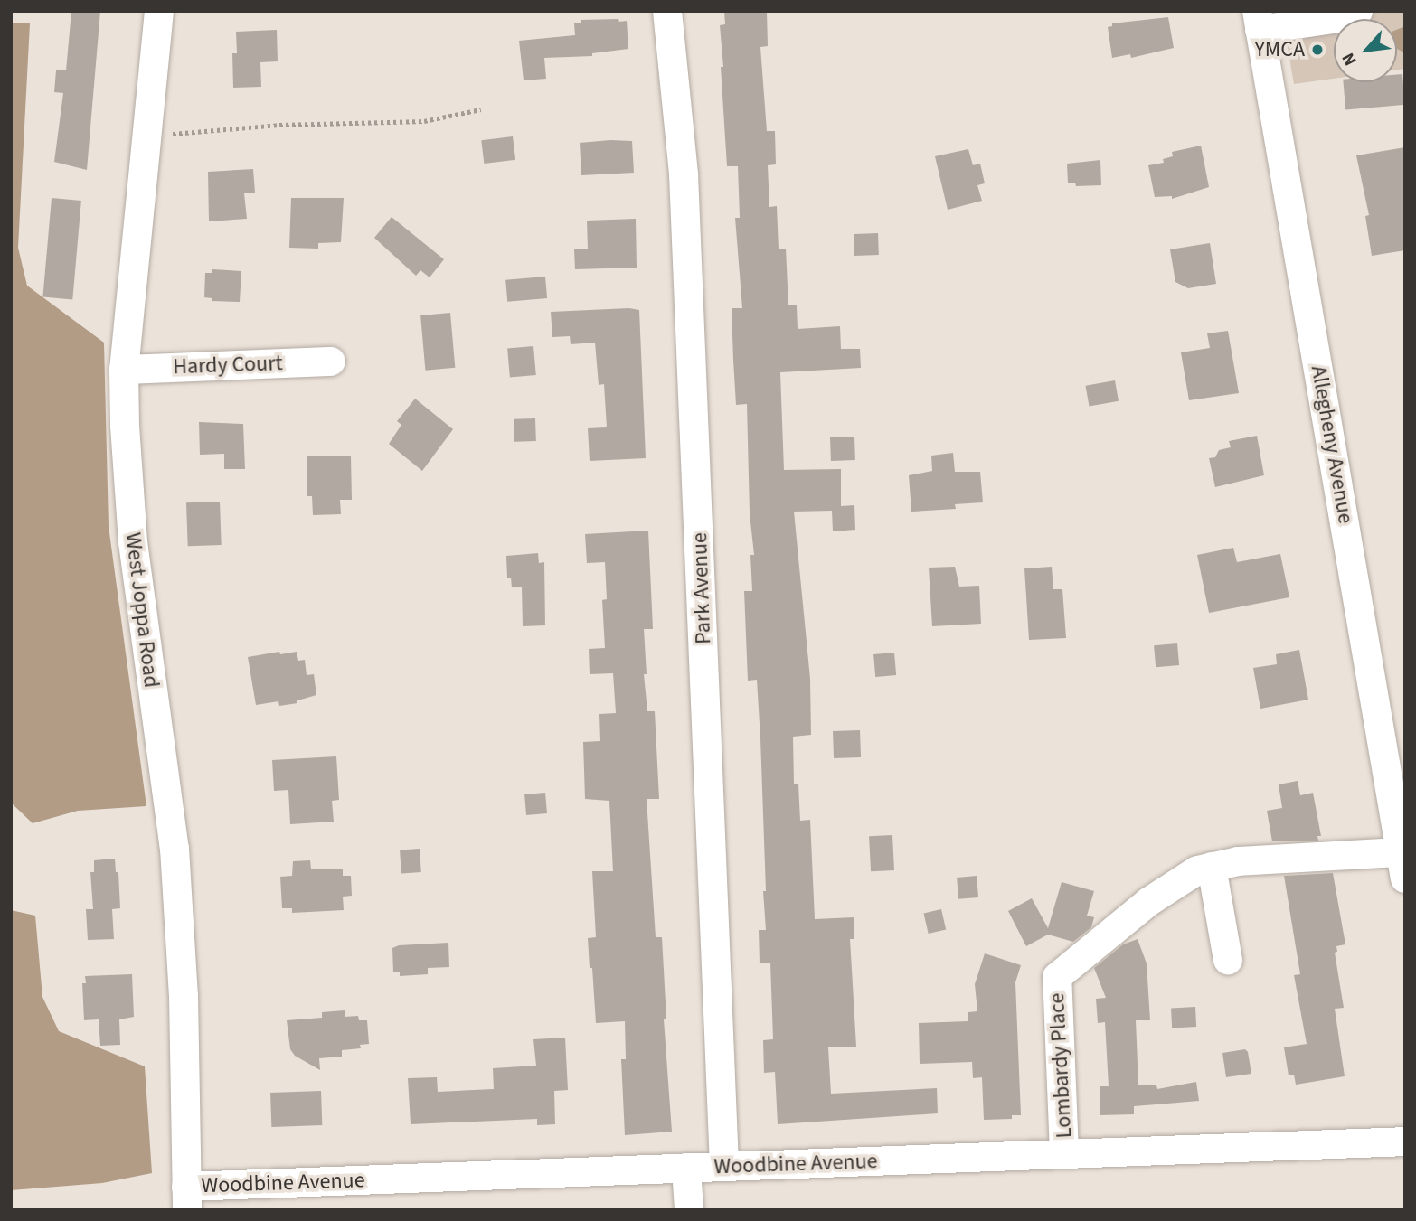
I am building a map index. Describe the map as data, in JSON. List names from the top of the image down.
{
  "streets": {
    "street": [
      "Hardy Court",
      "Allegheny Avenue",
      "Park Avenue",
      "West Joppa Road",
      "Lombardy Place",
      "Woodbine Avenue"
    ]
  },
  "crossings": [
    ["Hardy Court", "West Joppa Road"],
    ["Park Avenue", "Woodbine Avenue"],
    ["West Joppa Road", "Woodbine Avenue"],
    ["Lombardy Place", "Woodbine Avenue"]
  ],
  "places": ["YMCA"],
  "north": "bottom left"
}
